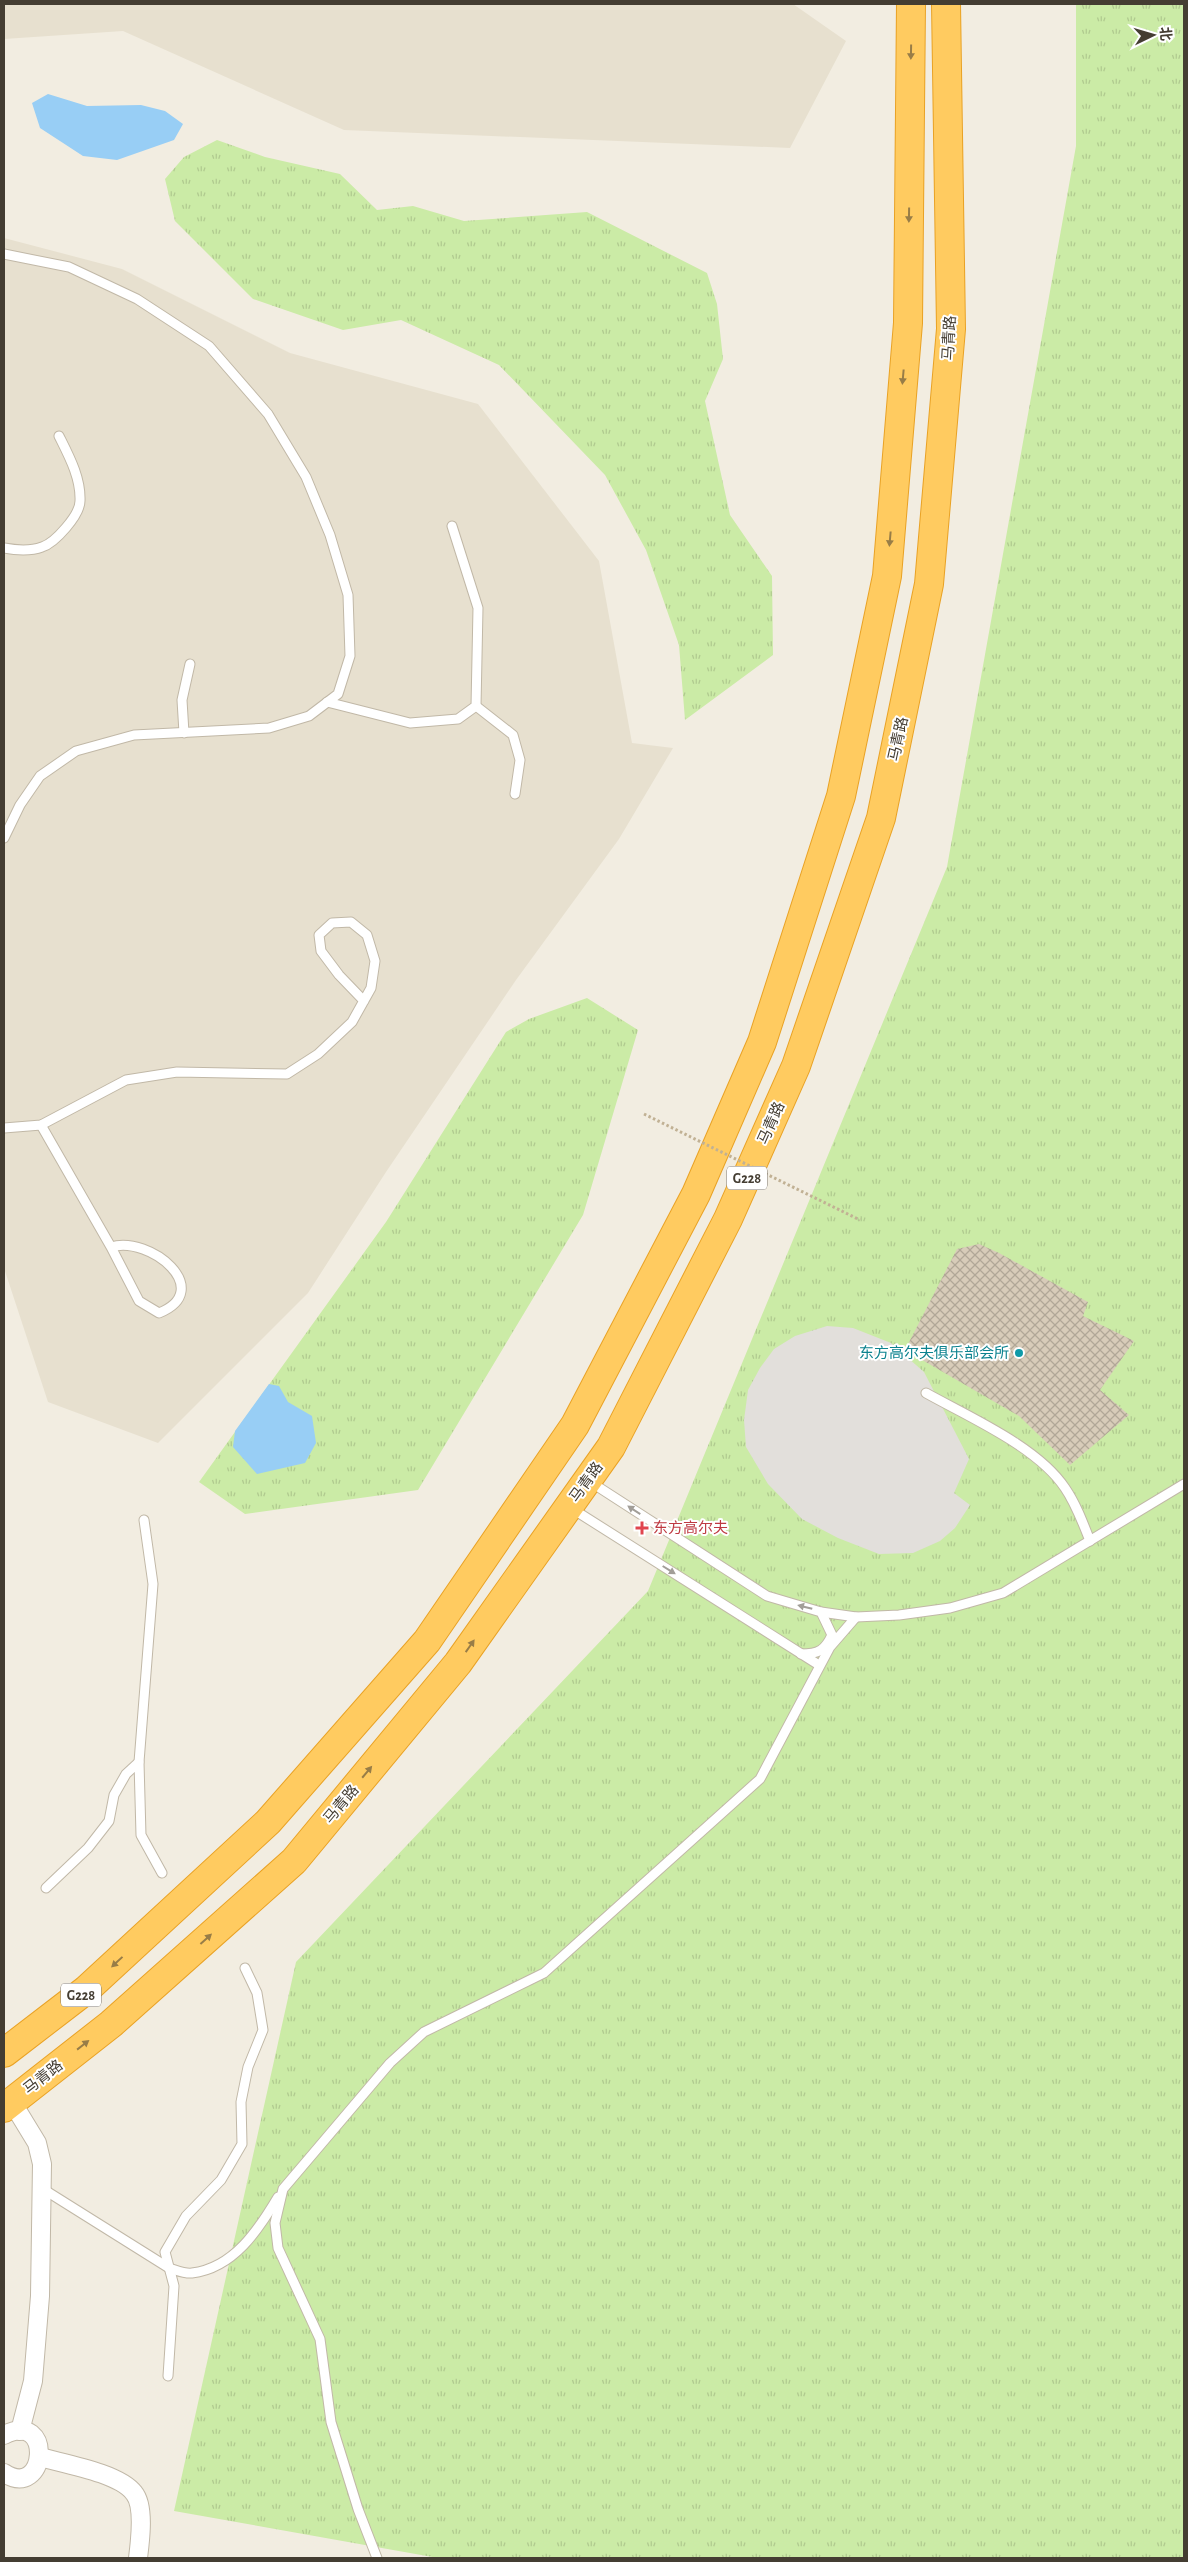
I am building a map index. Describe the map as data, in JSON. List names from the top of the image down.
{
  "streets": {
    "highway": ["马青路", "G228"]
  },
  "places": {
    "other": ["东方高尔夫俱乐部会所"],
    "health": ["东方高尔夫"]
  },
  "north": "right"
}
